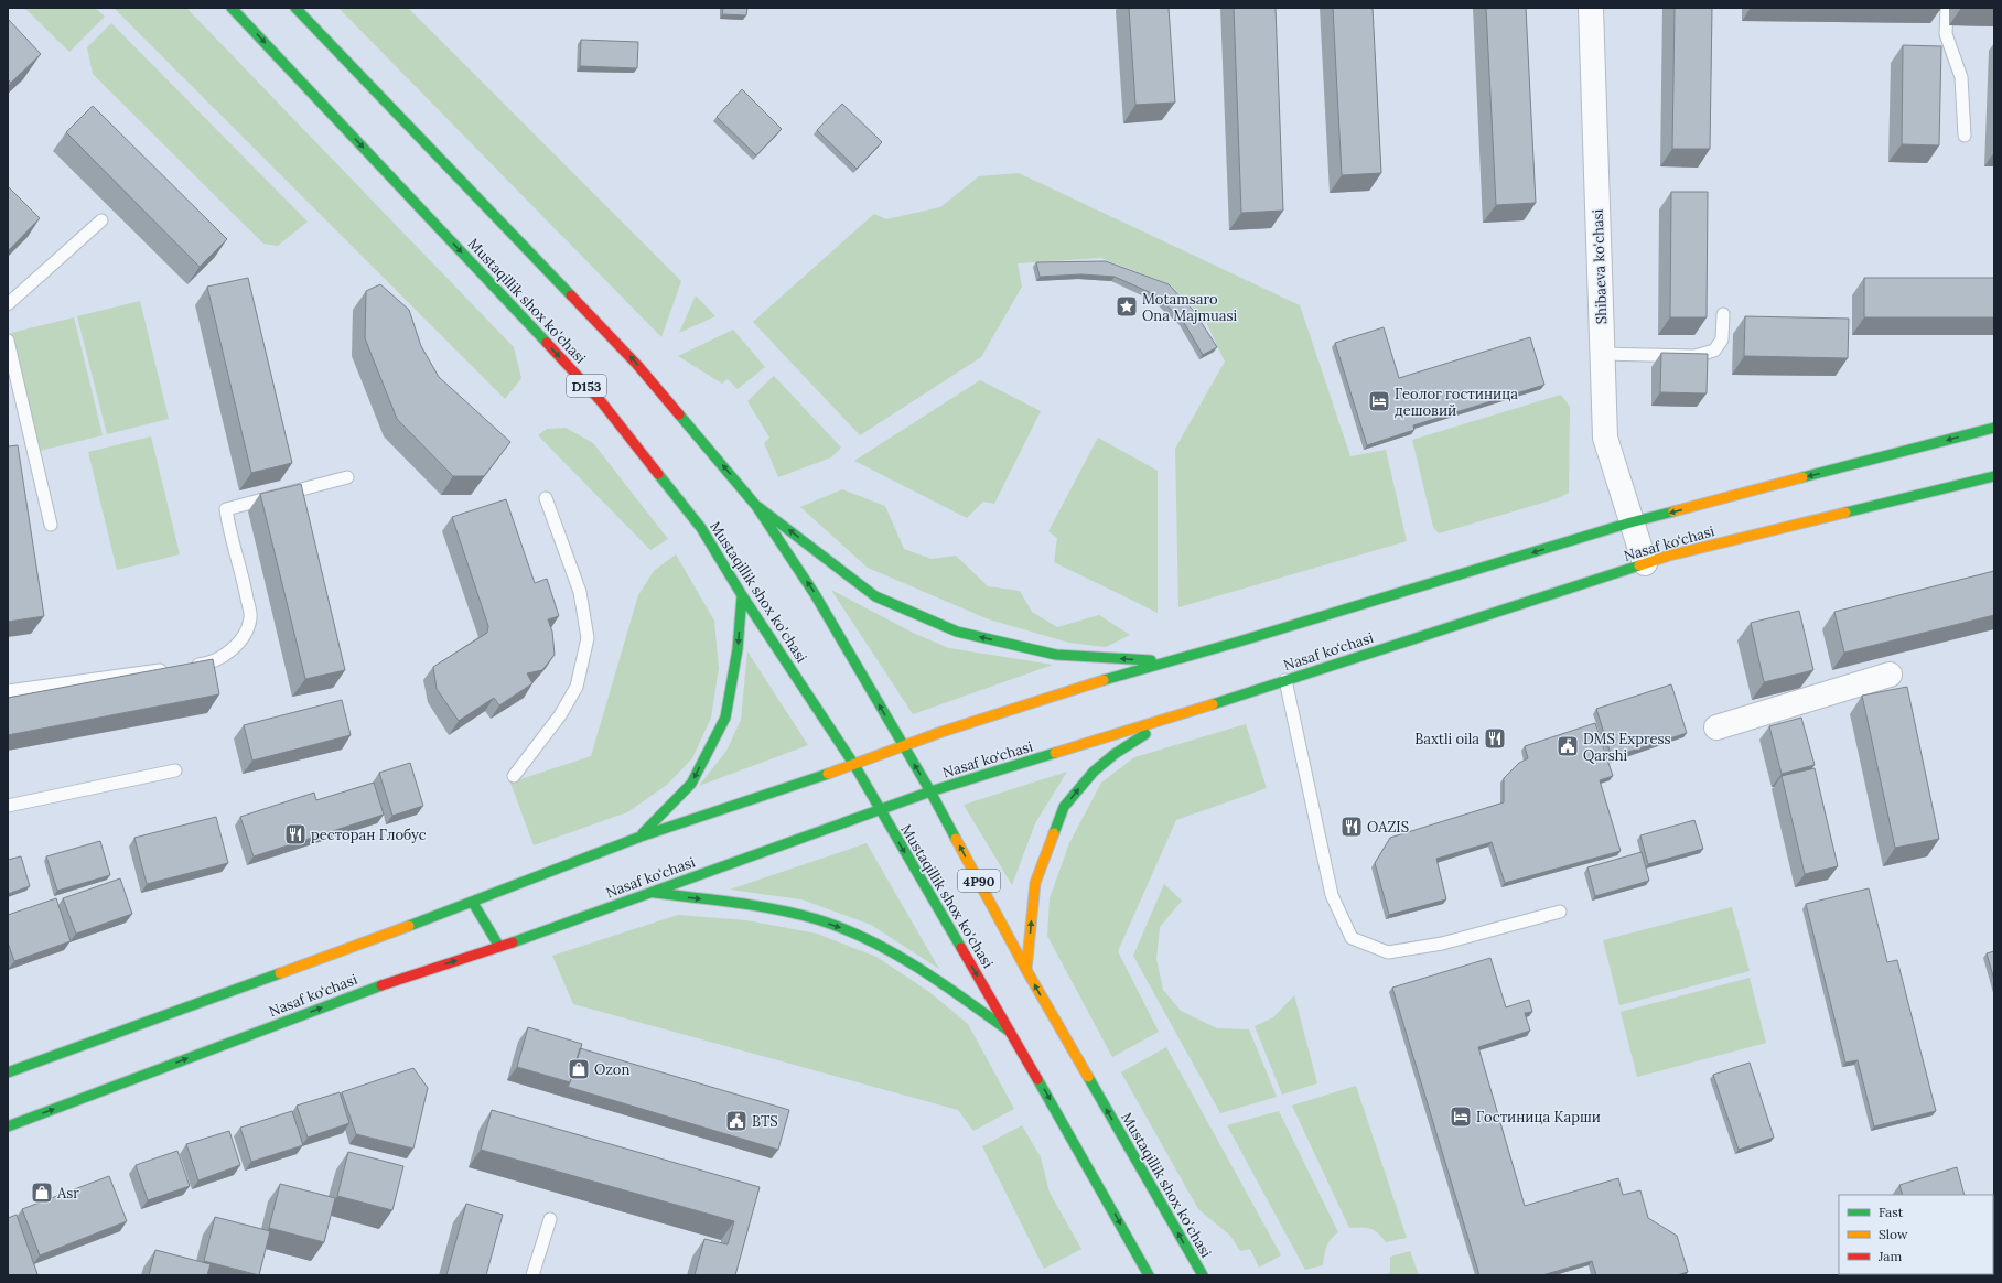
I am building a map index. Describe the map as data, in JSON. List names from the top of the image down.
{
  "streets": {
    "main road": [
      "Mustaqillik shox ko'chasi",
      "D153",
      "Nasaf ko‘chasi",
      "4P90"
    ],
    "street": ["Shibaeva ko'chasi"]
  },
  "crossings": [
    ["Shibaeva ko'chasi", "Nasaf ko‘chasi"],
    ["Mustaqillik shox ko'chasi", "Nasaf ko‘chasi"]
  ],
  "places": {
    "place": ["Motamsaro Ona Majmuasi"],
    "hotel": ["Геолог гостиница дешовий", "Гостиница Карши"],
    "restaurant": ["Baxtli oila", "OAZIS", "ресторан Глобус"],
    "public building": ["DMS Express Qarshi", "BTS"],
    "shop": ["Ozon", "Asr"]
  },
  "legend": ["Fast", "Slow", "Jam"]
}
